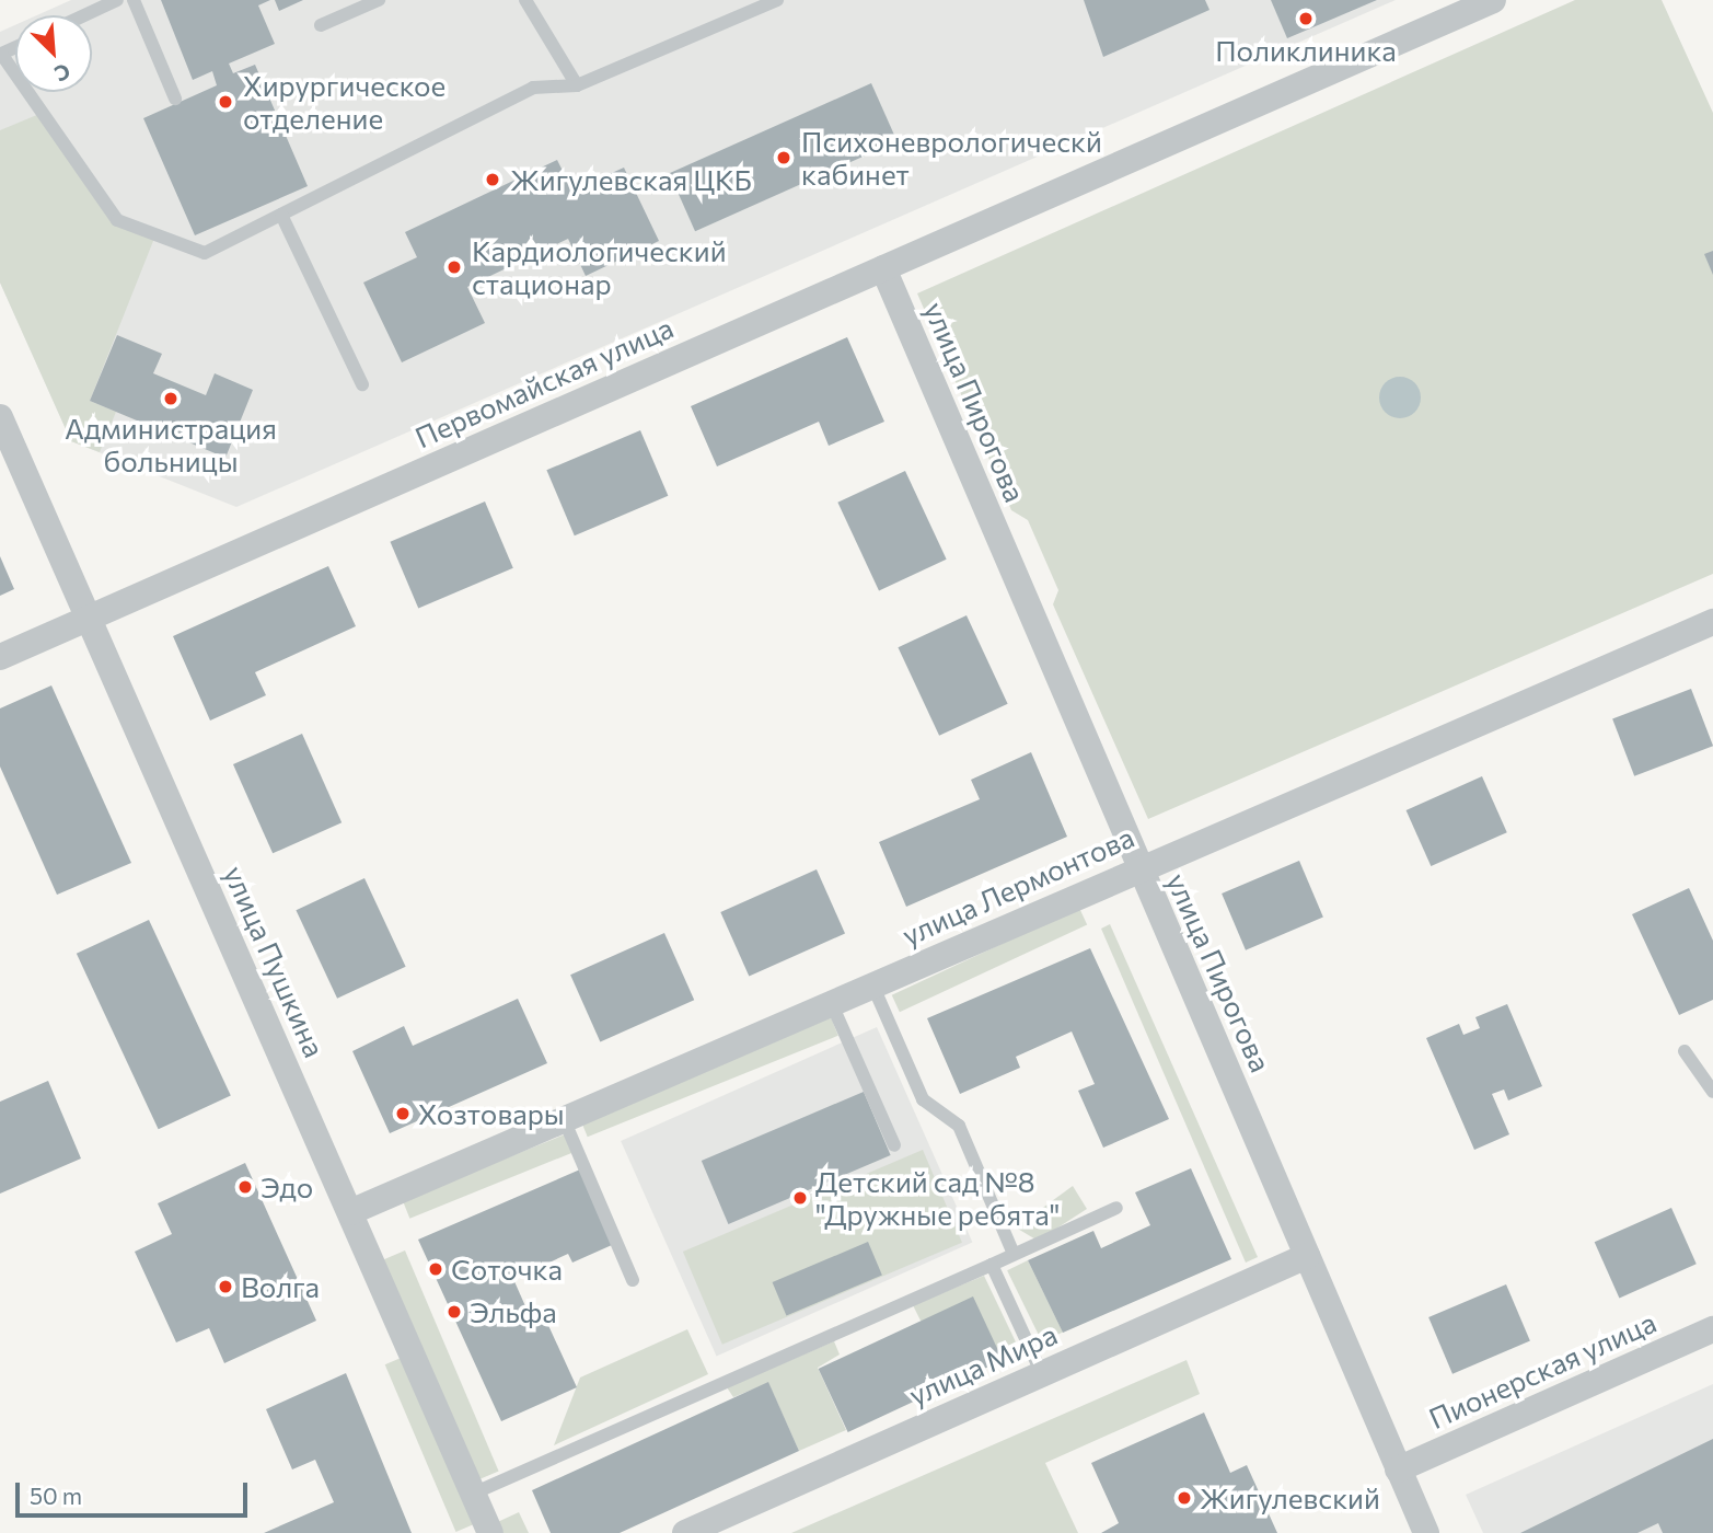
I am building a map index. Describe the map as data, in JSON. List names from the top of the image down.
{
  "streets": {
    "street": [
      "Первомайская улица",
      "улица Пирогова",
      "улица Лермонтова",
      "улица Пушкина",
      "улица Мира",
      "Пионерская улица"
    ]
  },
  "crossings": [
    ["Первомайская улица", "улица Пирогова"],
    ["Первомайская улица", "улица Пушкина"],
    ["улица Пирогова", "улица Лермонтова"],
    ["улица Пирогова", "улица Мира"],
    ["улица Пирогова", "Пионерская улица"],
    ["улица Лермонтова", "улица Пушкина"]
  ],
  "places": [
    "Поликлиника",
    "Хирургическое отделение",
    "Психоневрологическй кабинет",
    "Жигулевская ЦКБ",
    "Кардиологический стационар",
    "Администрация больницы",
    "Хозтовары",
    "Эдо",
    "Детский сад №8 \"Дружные ребята\"",
    "Соточка",
    "Волга",
    "Эльфа",
    "Жигулевский"
  ],
  "scale_bar": "50 m",
  "north": "bottom right"
}
